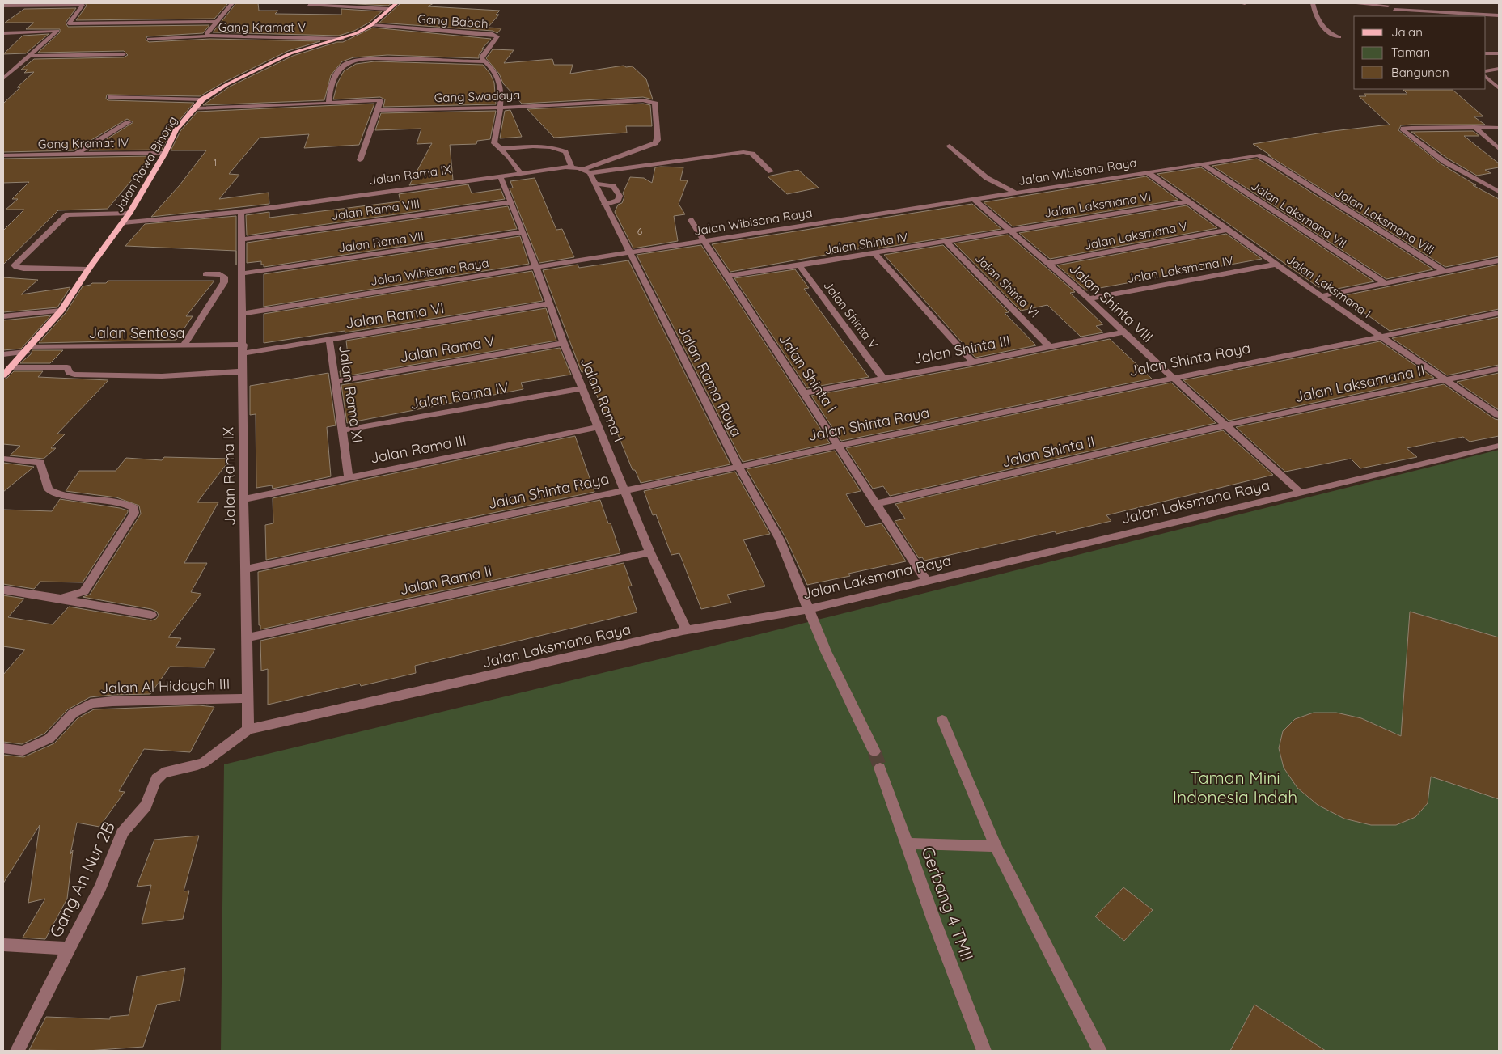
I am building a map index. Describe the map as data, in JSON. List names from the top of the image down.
{
  "streets": {
    "main road": ["Jalan Rawa Binong"],
    "street": [
      "Gang Babah",
      "Gang Kramat V",
      "Gang Swadaya",
      "Gang Kramat IV",
      "Jalan Wibisana Raya",
      "Jalan Rama IX",
      "Jalan Laksmana VI",
      "Jalan Rama VIII",
      "Jalan Laksmana VII",
      "Jalan Laksmana VIII",
      "Jalan Laksmana V",
      "Jalan Rama VII",
      "Jalan Shinta IV",
      "Jalan Laksmana IV",
      "Jalan Shinta VI",
      "Jalan Laksmana I",
      "Jalan Shinta VIII",
      "Jalan Shinta V",
      "Jalan Rama VI",
      "Jalan Sentosa",
      "Jalan Rama V",
      "Jalan Shinta III",
      "Jalan Shinta Raya",
      "Jalan Shinta I",
      "Jalan Rama Raya",
      "Jalan Laksamana II",
      "Jalan Rama XI",
      "Jalan Rama IV",
      "Jalan Rama I",
      "Jalan Rama III",
      "Jalan Shinta II",
      "Jalan Laksmana Raya",
      "Jalan Rama II",
      "Jalan Al Hidayah III",
      "Gang An Nur 2B",
      "Gerbang 4 TMII"
    ]
  },
  "crossings": [
    ["Gang Babah", "Jalan Rawa Binong"],
    ["Gang Kramat V", "Jalan Rawa Binong"],
    ["Gang Swadaya", "Jalan Rama IX"],
    ["Gang Swadaya", "Jalan Rama Raya"],
    ["Gang Kramat IV", "Jalan Rawa Binong"],
    ["Jalan Rawa Binong", "Jalan Rama IX"],
    ["Jalan Rawa Binong", "Jalan Sentosa"],
    ["Jalan Wibisana Raya", "Jalan Rama IX"],
    ["Jalan Wibisana Raya", "Jalan Laksmana VII"],
    ["Jalan Wibisana Raya", "Jalan Laksmana VIII"],
    ["Jalan Wibisana Raya", "Jalan Laksmana I"],
    ["Jalan Wibisana Raya", "Jalan Shinta VIII"],
    ["Jalan Wibisana Raya", "Jalan Shinta I"],
    ["Jalan Wibisana Raya", "Jalan Rama Raya"],
    ["Jalan Wibisana Raya", "Jalan Rama I"],
    ["Jalan Rama IX", "Jalan Rama VIII"],
    ["Jalan Rama IX", "Jalan Rama VII"],
    ["Jalan Rama IX", "Jalan Rama VI"],
    ["Jalan Rama IX", "Jalan Sentosa"],
    ["Jalan Rama IX", "Jalan Shinta Raya"],
    ["Jalan Rama IX", "Jalan Rama Raya"],
    ["Jalan Rama IX", "Jalan Rama I"],
    ["Jalan Rama IX", "Jalan Rama III"],
    ["Jalan Rama IX", "Jalan Laksmana Raya"],
    ["Jalan Rama IX", "Jalan Rama II"],
    ["Jalan Rama IX", "Jalan Al Hidayah III"],
    ["Jalan Rama IX", "Gang An Nur 2B"],
    ["Jalan Laksmana VI", "Jalan Shinta IV"],
    ["Jalan Laksmana VI", "Jalan Laksmana I"],
    ["Jalan Laksmana VI", "Jalan Shinta VIII"],
    ["Jalan Rama VIII", "Jalan Rama I"],
    ["Jalan Laksmana V", "Jalan Laksmana I"],
    ["Jalan Laksmana V", "Jalan Shinta VIII"],
    ["Jalan Rama VII", "Jalan Rama I"],
    ["Jalan Shinta IV", "Jalan Shinta VI"],
    ["Jalan Shinta IV", "Jalan Shinta VIII"],
    ["Jalan Shinta IV", "Jalan Shinta V"],
    ["Jalan Shinta IV", "Jalan Shinta I"],
    ["Jalan Laksmana IV", "Jalan Laksmana I"],
    ["Jalan Laksmana IV", "Jalan Shinta VIII"],
    ["Jalan Shinta VI", "Jalan Shinta III"],
    ["Jalan Laksmana I", "Jalan Shinta Raya"],
    ["Jalan Laksmana I", "Jalan Laksamana II"],
    ["Jalan Shinta VIII", "Jalan Shinta III"],
    ["Jalan Shinta VIII", "Jalan Shinta Raya"],
    ["Jalan Shinta VIII", "Jalan Laksamana II"],
    ["Jalan Shinta VIII", "Jalan Shinta II"],
    ["Jalan Shinta VIII", "Jalan Laksmana Raya"],
    ["Jalan Shinta V", "Jalan Shinta III"],
    ["Jalan Rama VI", "Jalan Sentosa"],
    ["Jalan Rama VI", "Jalan Rama XI"],
    ["Jalan Rama VI", "Jalan Rama I"],
    ["Jalan Rama V", "Jalan Rama XI"],
    ["Jalan Rama V", "Jalan Rama I"],
    ["Jalan Shinta III", "Jalan Shinta I"],
    ["Jalan Shinta Raya", "Jalan Shinta I"],
    ["Jalan Shinta Raya", "Jalan Rama Raya"],
    ["Jalan Shinta Raya", "Jalan Rama I"],
    ["Jalan Shinta I", "Jalan Shinta II"],
    ["Jalan Shinta I", "Jalan Laksmana Raya"],
    ["Jalan Rama Raya", "Jalan Laksmana Raya"],
    ["Jalan Laksamana II", "Jalan Shinta II"],
    ["Jalan Rama XI", "Jalan Rama IV"],
    ["Jalan Rama XI", "Jalan Rama III"],
    ["Jalan Rama IV", "Jalan Rama I"],
    ["Jalan Rama I", "Jalan Rama III"],
    ["Jalan Rama I", "Jalan Laksmana Raya"],
    ["Jalan Rama I", "Jalan Rama II"],
    ["Jalan Laksmana Raya", "Gang An Nur 2B"]
  ],
  "parks": ["Taman Mini Indonesia Indah"],
  "house_numbers": ["1", "6"],
  "legend": ["Jalan", "Taman", "Bangunan"]
}
